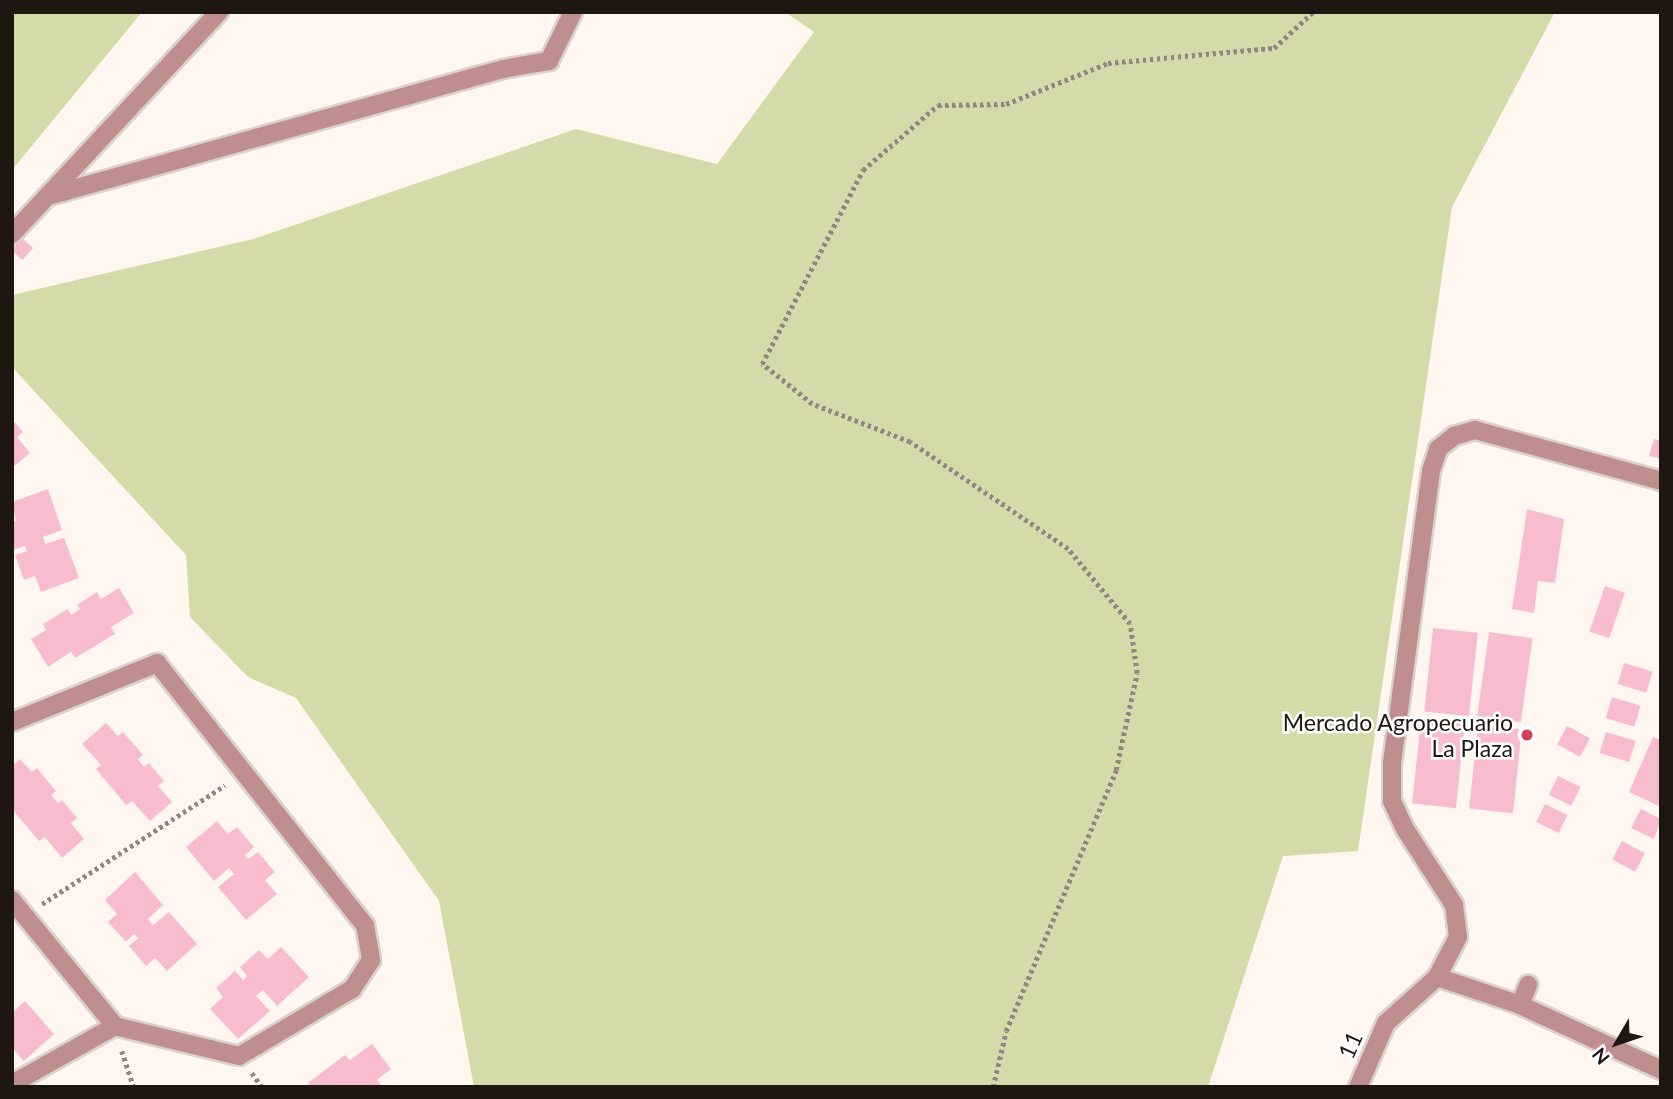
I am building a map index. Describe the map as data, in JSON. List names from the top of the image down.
{
  "streets": {
    "street": ["11"]
  },
  "places": ["Mercado Agropecuario La Plaza"],
  "north": "bottom left"
}
